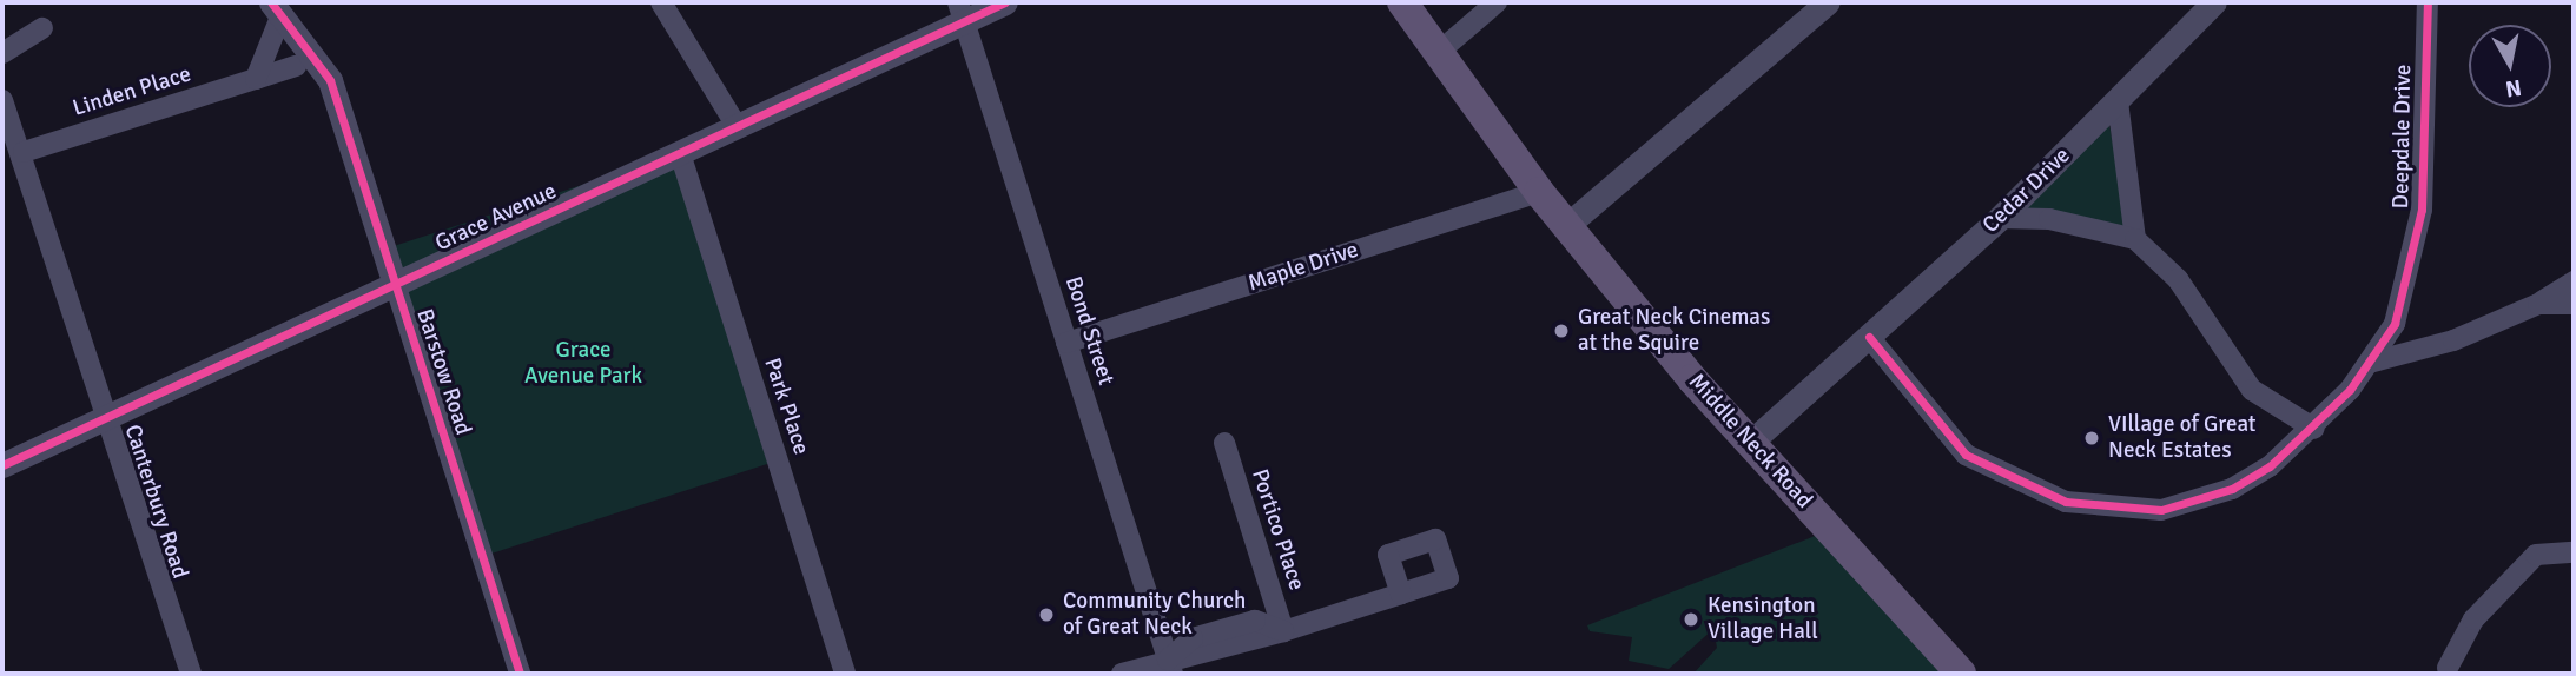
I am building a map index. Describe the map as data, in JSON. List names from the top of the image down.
{
  "streets": {
    "main road": ["Middle Neck Road"],
    "street": [
      "Linden Place",
      "Deepdale Drive",
      "Cedar Drive",
      "Grace Avenue",
      "Maple Drive",
      "Bond Street",
      "Barstow Road",
      "Park Place",
      "Canterbury Road",
      "Portico Place"
    ]
  },
  "crossings": [
    ["Linden Place", "Canterbury Road"],
    ["Deepdale Drive", "Cedar Drive"],
    ["Cedar Drive", "Middle Neck Road"],
    ["Grace Avenue", "Bond Street"],
    ["Grace Avenue", "Barstow Road"],
    ["Grace Avenue", "Park Place"],
    ["Grace Avenue", "Canterbury Road"],
    ["Maple Drive", "Bond Street"],
    ["Maple Drive", "Middle Neck Road"]
  ],
  "parks": ["Grace Avenue Park"],
  "places": [
    "Great Neck Cinemas at the Squire",
    "VIllage of Great Neck Estates",
    "Community Church of Great Neck",
    "Kensington Village Hall"
  ],
  "north": "bottom"
}
